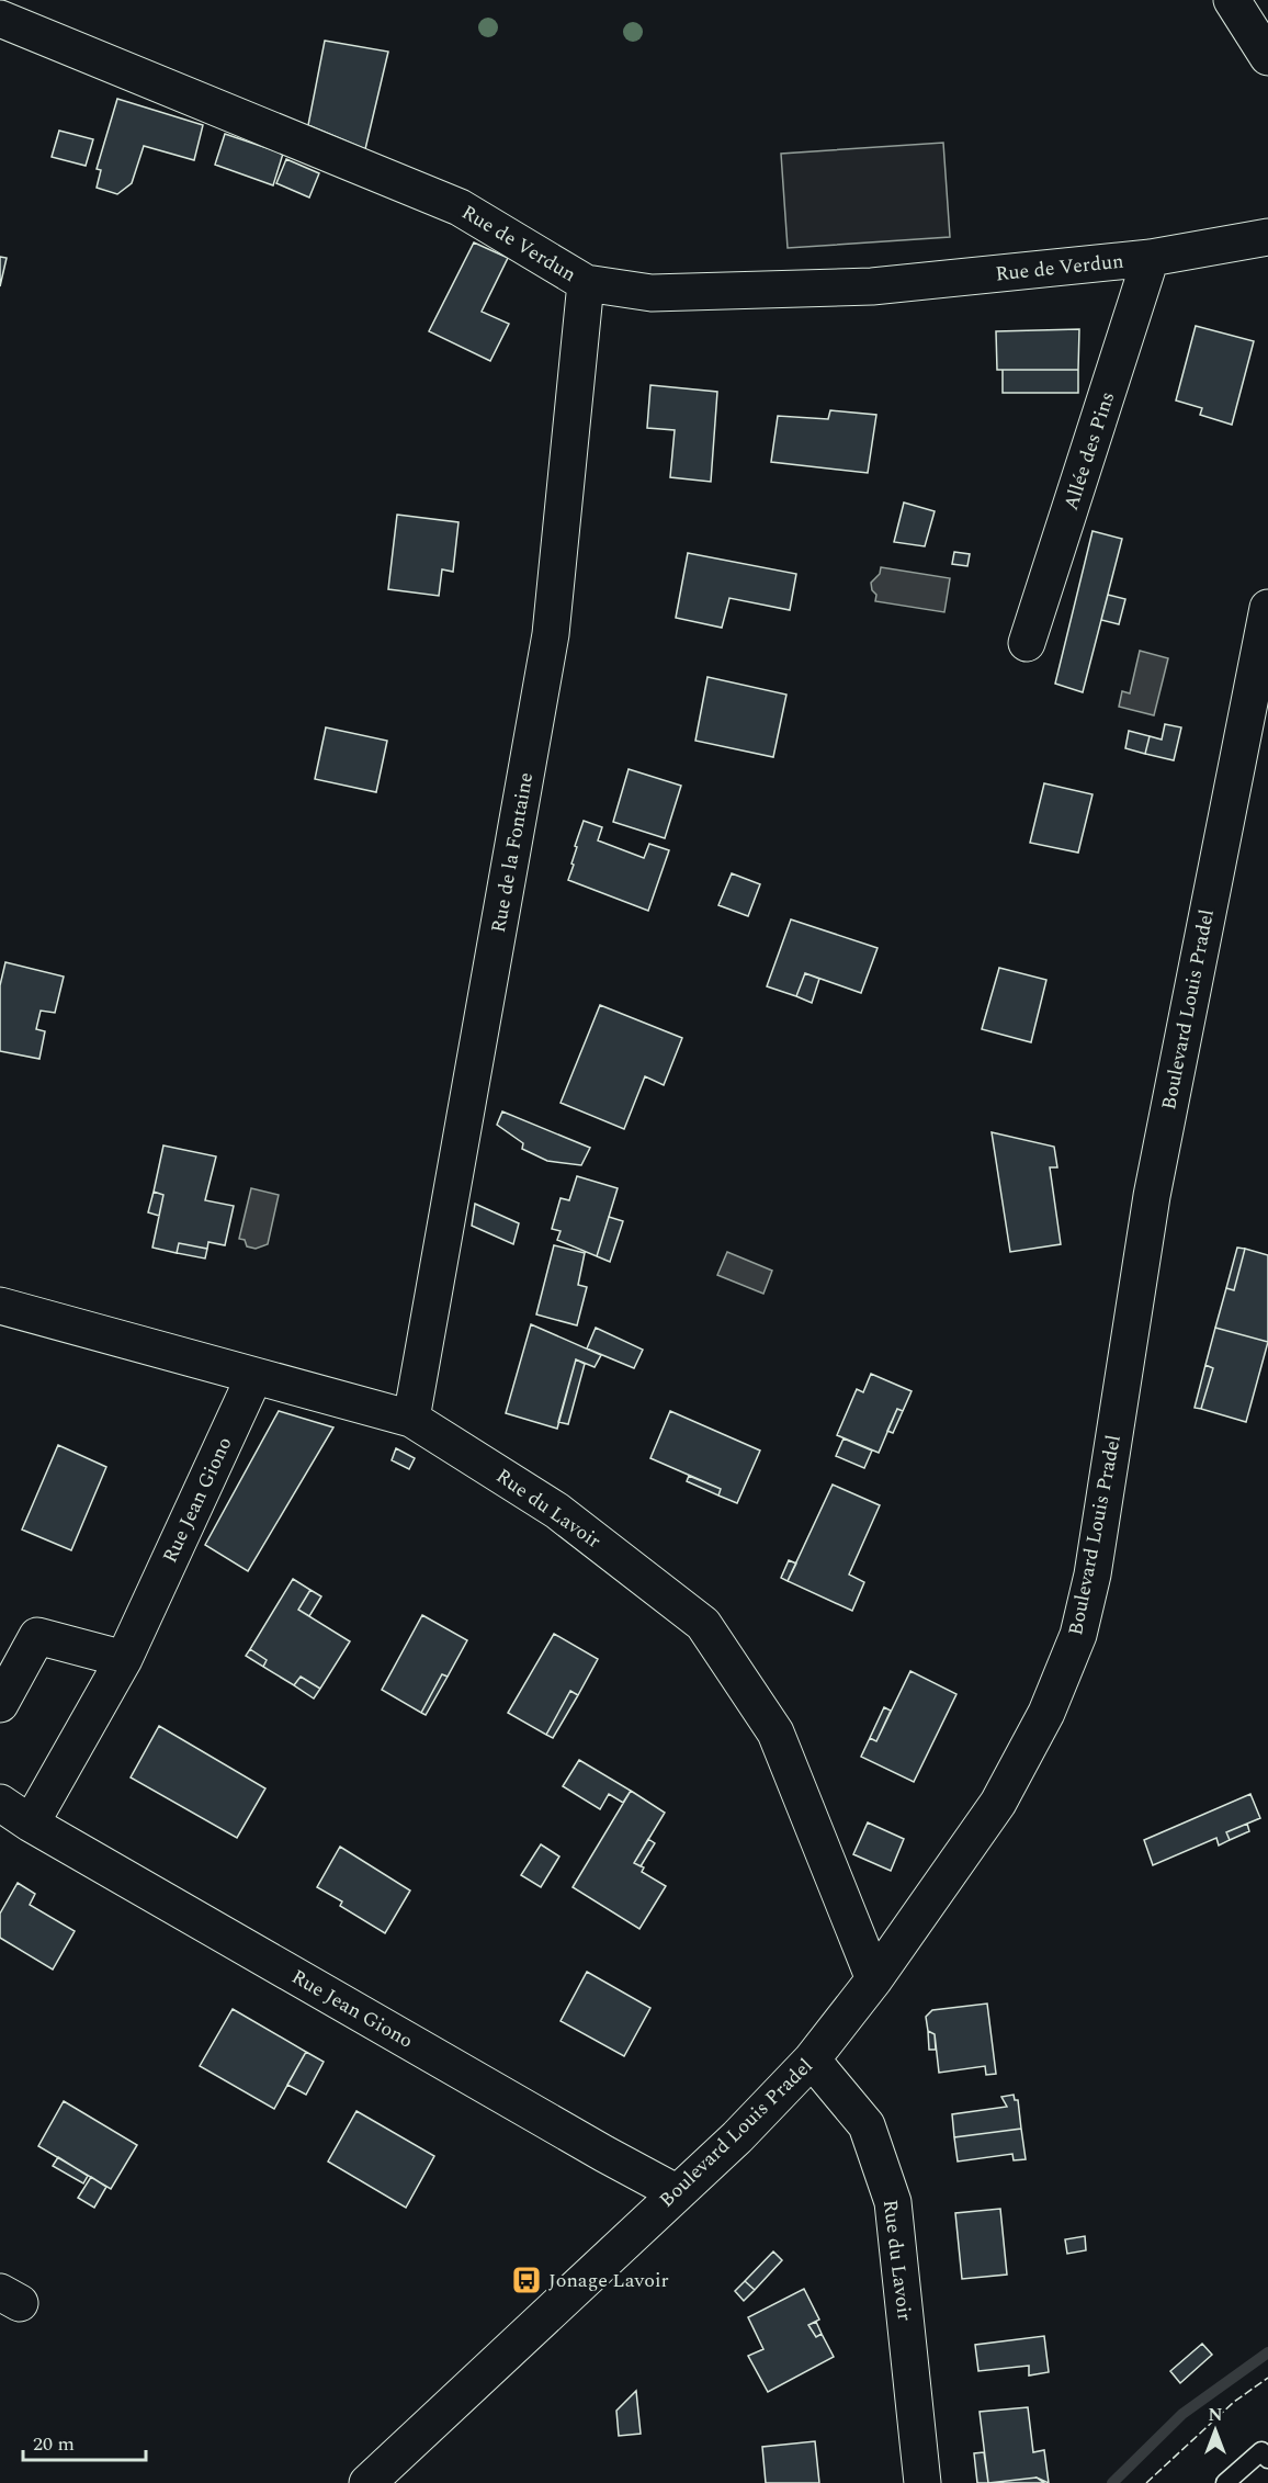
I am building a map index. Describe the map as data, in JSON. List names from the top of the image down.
{
  "streets": {
    "street": [
      "Rue de Verdun",
      "Allée des Pins",
      "Rue de la Fontaine",
      "Boulevard Louis Pradel",
      "Rue Jean Giono",
      "Rue du Lavoir"
    ]
  },
  "crossings": [
    ["Rue de Verdun", "Allée des Pins"],
    ["Rue de Verdun", "Rue de la Fontaine"],
    ["Rue de la Fontaine", "Rue du Lavoir"],
    ["Boulevard Louis Pradel", "Rue Jean Giono"],
    ["Boulevard Louis Pradel", "Rue du Lavoir"],
    ["Rue Jean Giono", "Rue du Lavoir"]
  ],
  "places": {
    "bus stop": ["Jonage Lavoir"]
  },
  "scale_bar": "20 m",
  "north": "top"
}
